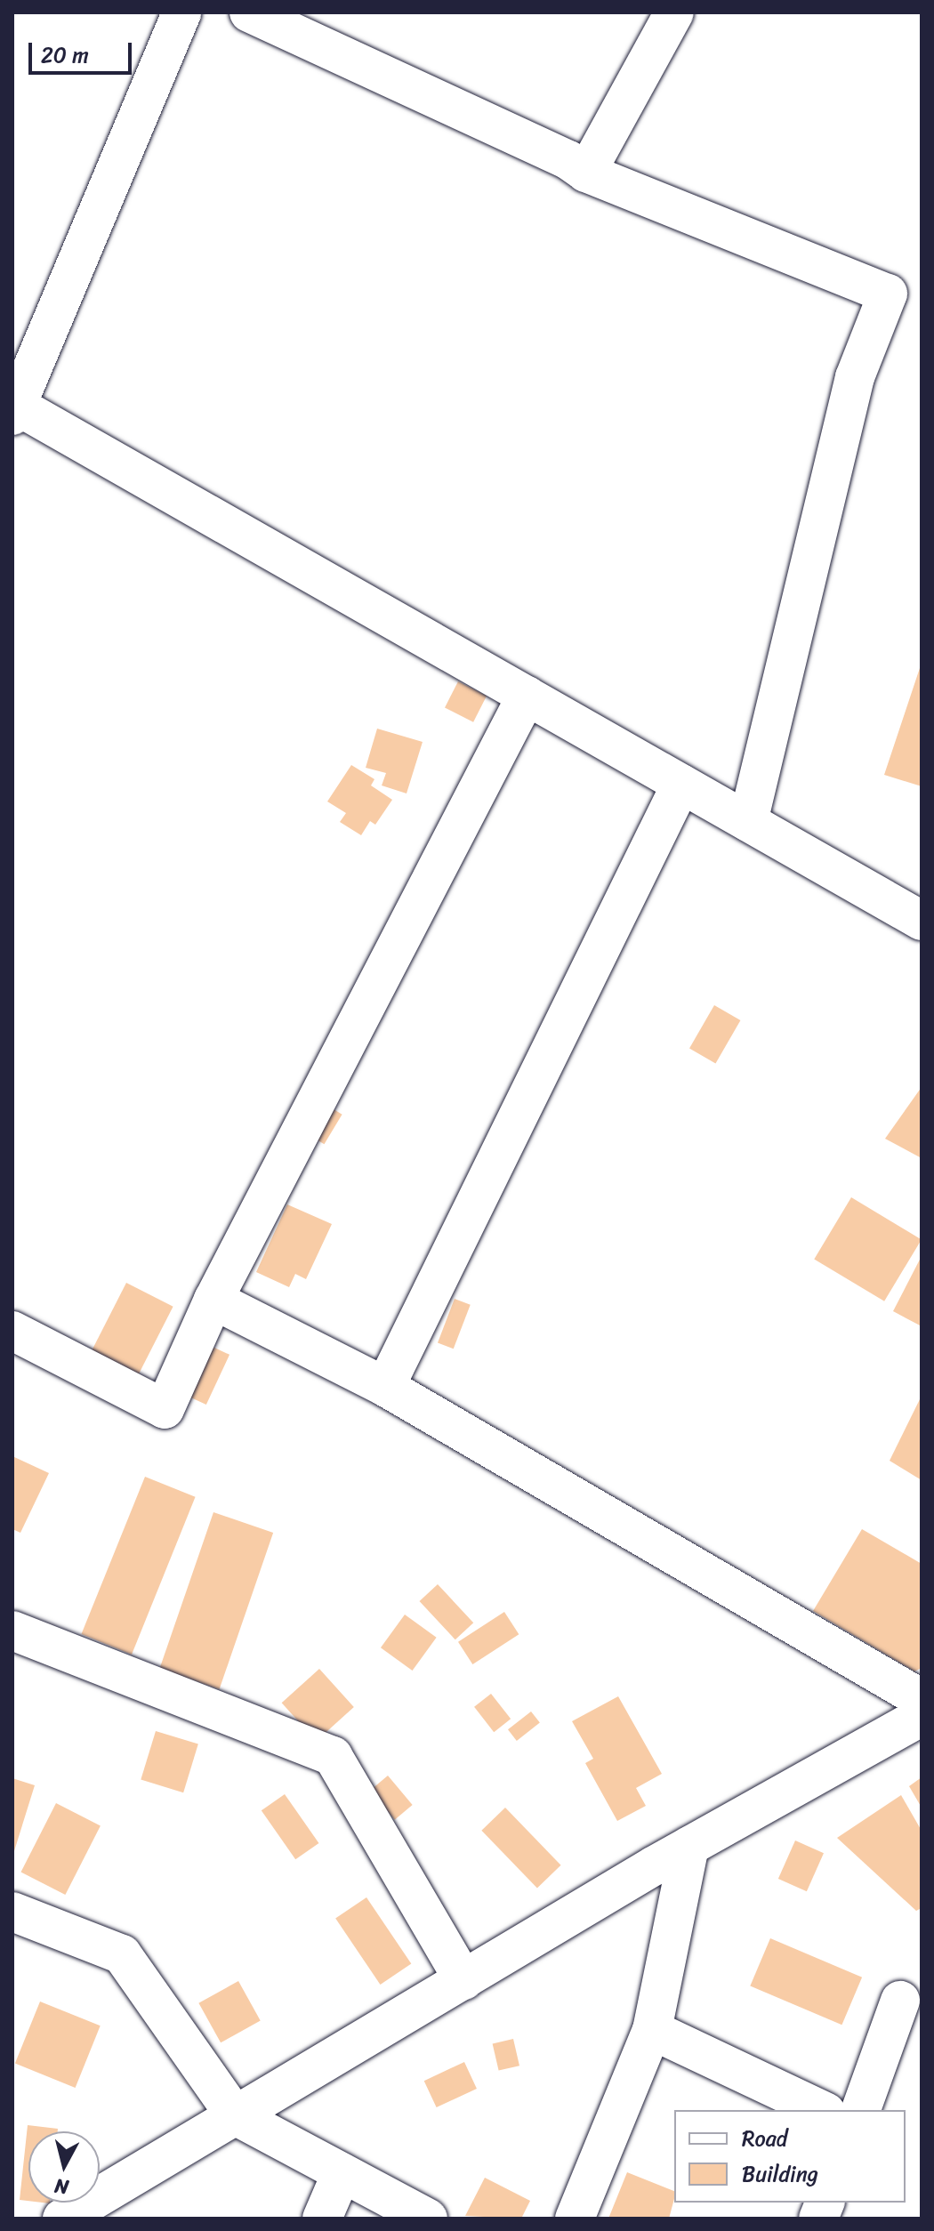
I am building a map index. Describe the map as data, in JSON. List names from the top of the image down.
{
  "legend": ["Road", "Building"],
  "scale_bar": "20 m",
  "north": "bottom"
}
